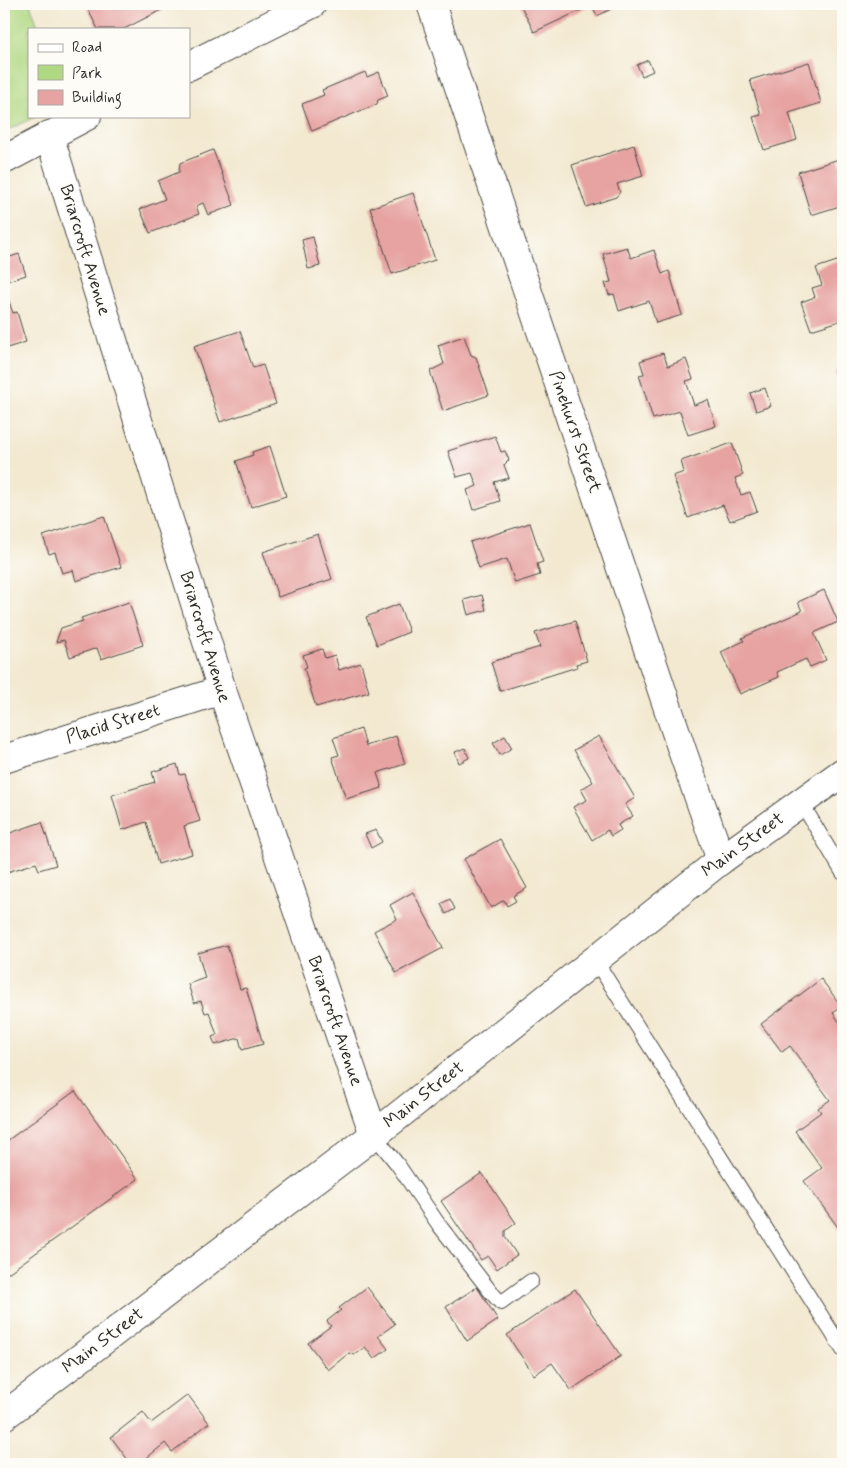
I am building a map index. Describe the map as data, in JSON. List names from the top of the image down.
{
  "streets": {
    "street": [
      "Briarcroft Avenue",
      "Pinehurst Street",
      "Placid Street",
      "Main Street"
    ]
  },
  "crossings": [
    ["Briarcroft Avenue", "Placid Street"],
    ["Briarcroft Avenue", "Main Street"],
    ["Pinehurst Street", "Main Street"]
  ],
  "legend": ["Road", "Park", "Building"]
}
